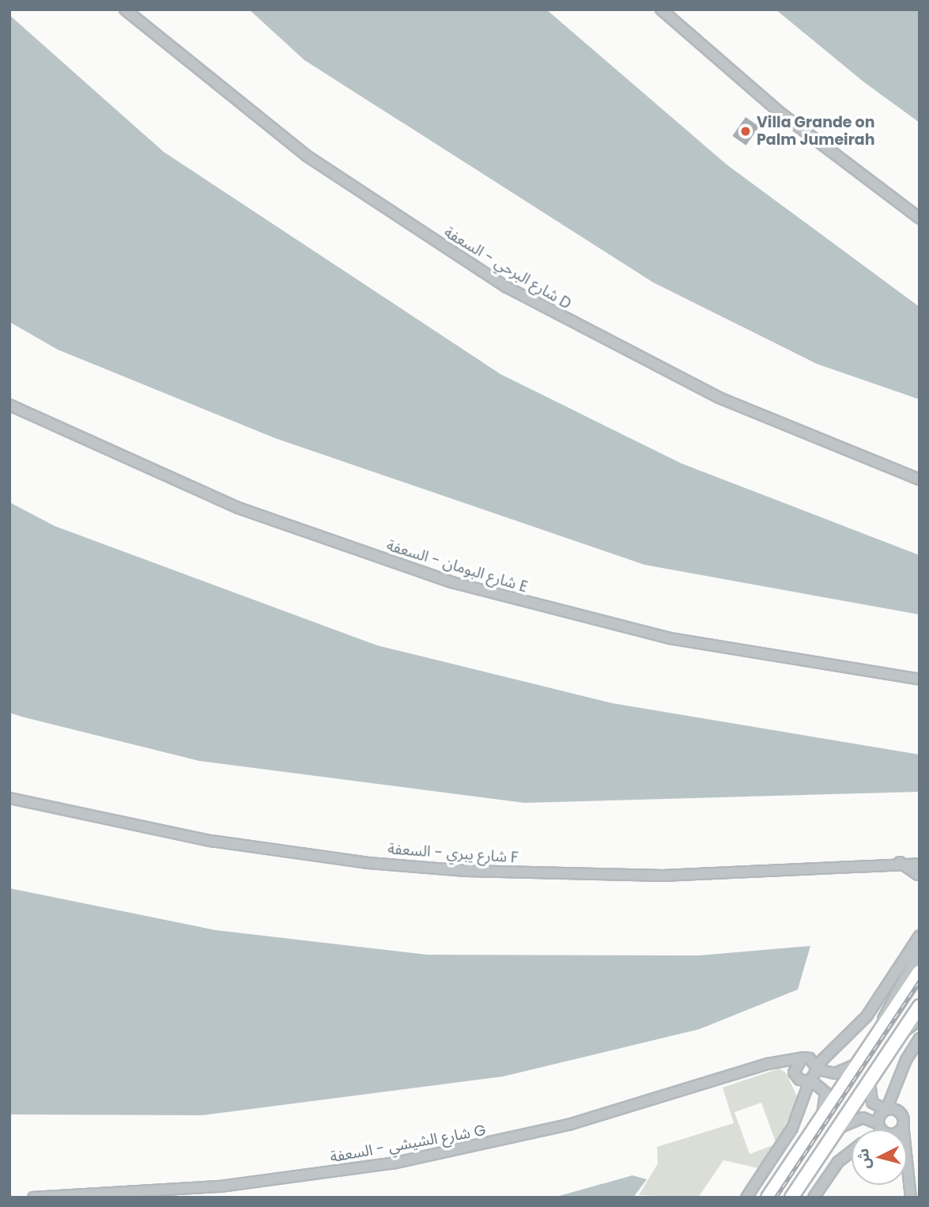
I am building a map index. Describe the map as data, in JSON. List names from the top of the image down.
{
  "streets": {
    "street": [
      "شارع البرحي - السعفة D",
      "شارع البومان - السعفة E",
      "شارع يبري - السعفة F",
      "شارع الشيشي - السعفة G"
    ]
  },
  "places": ["Villa Grande on Palm Jumeirah"],
  "north": "left"
}
